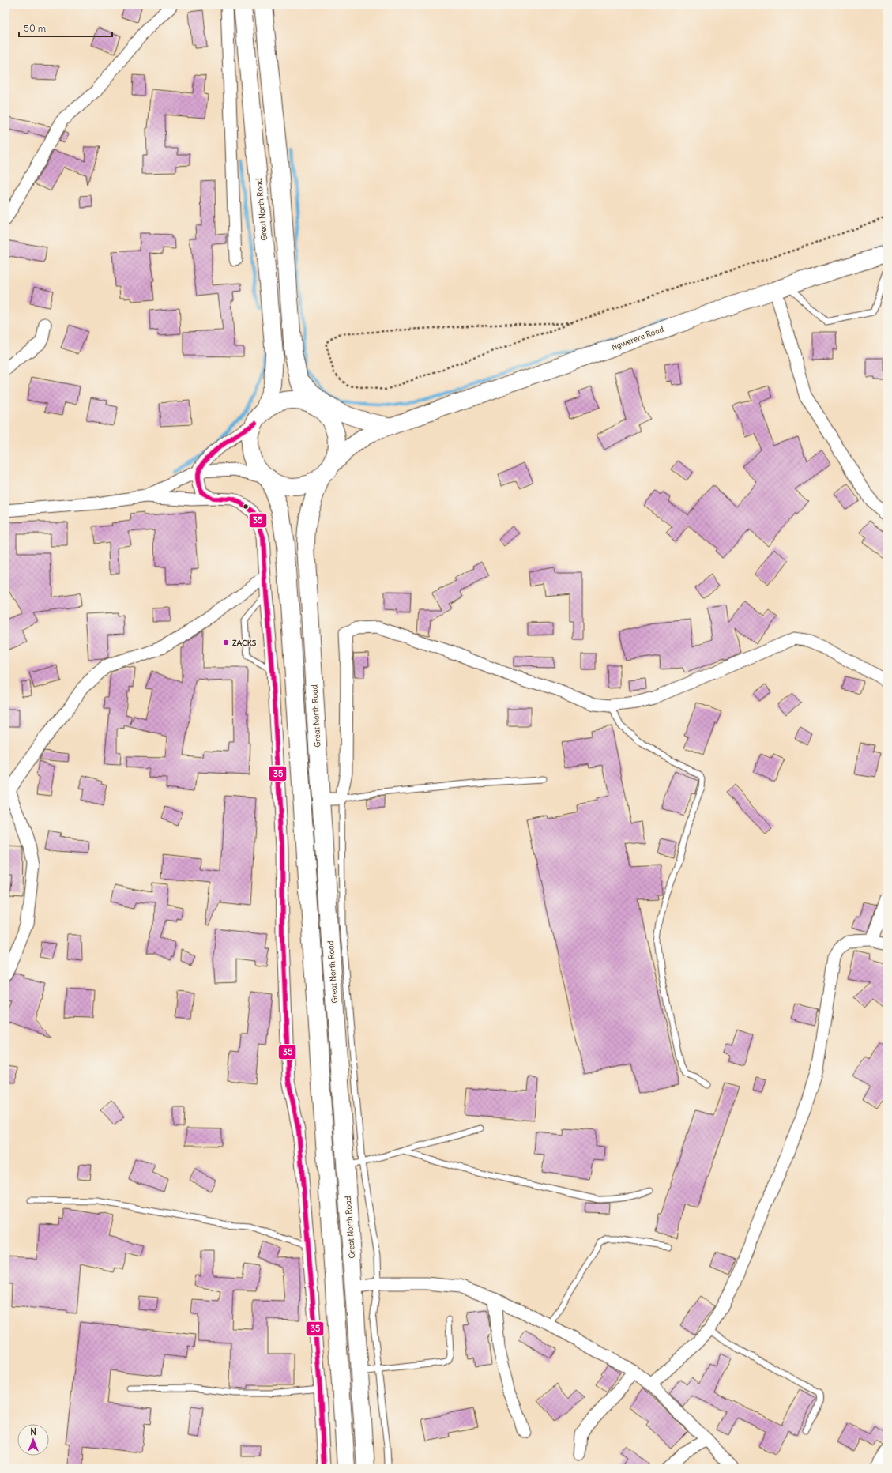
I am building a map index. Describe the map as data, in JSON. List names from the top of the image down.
{
  "streets": {
    "main road": ["Great North Road", "Ngwerere Road"]
  },
  "crossings": [
    ["Great North Road", "Ngwerere Road"]
  ],
  "places": ["ZACKS"],
  "lines": ["transit line 35"],
  "scale_bar": "50 m",
  "north": "top"
}
